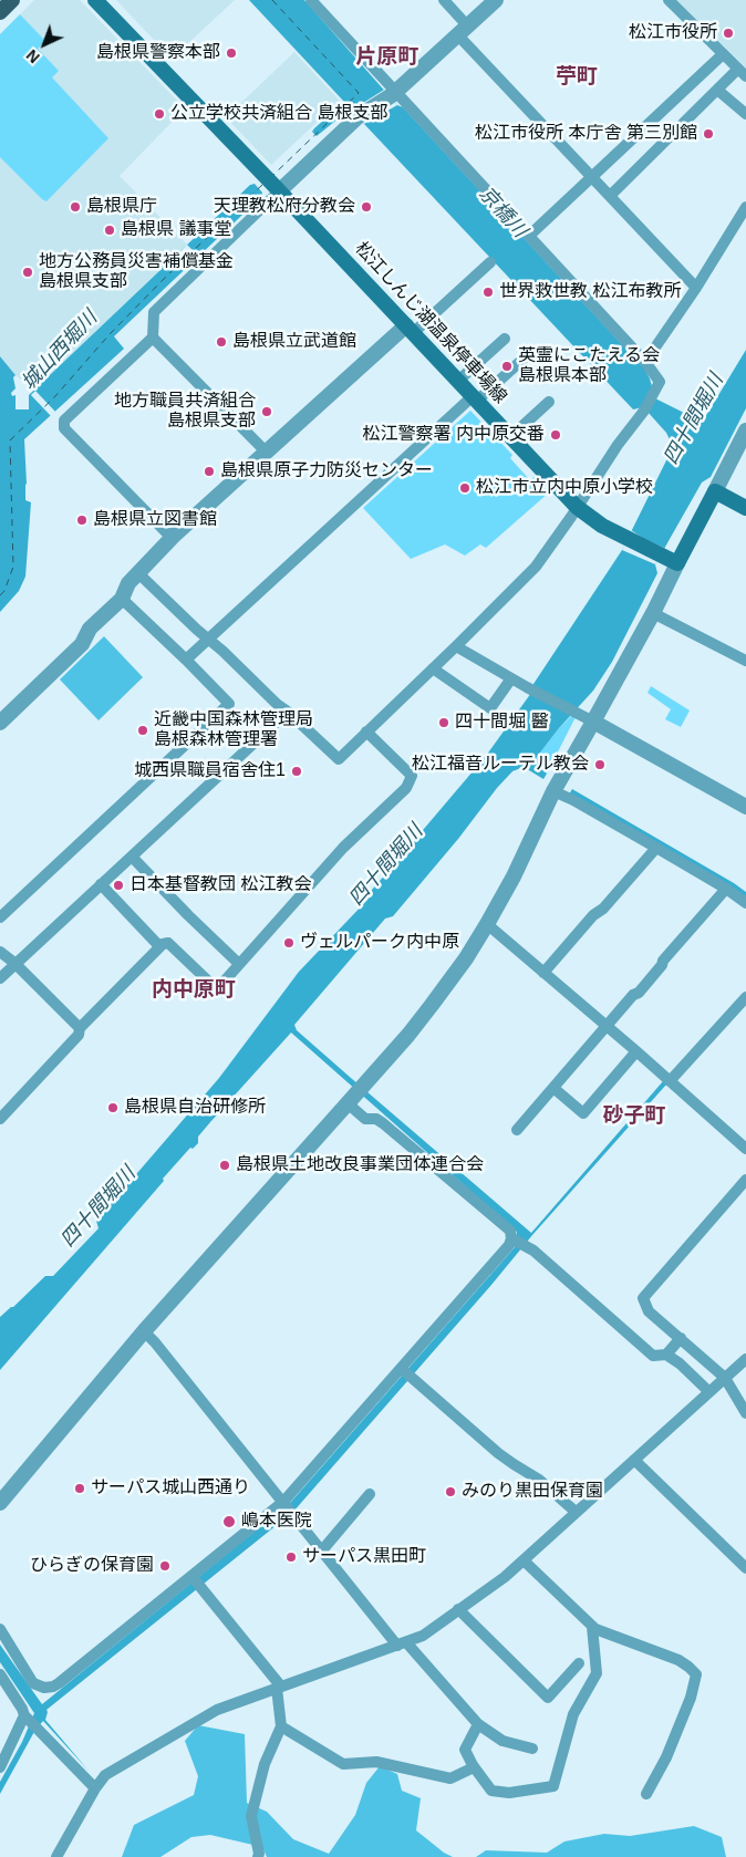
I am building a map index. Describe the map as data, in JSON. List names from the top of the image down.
{
  "streets": {
    "main road": ["松江しんじ湖温泉停車場線"]
  },
  "districts": [
    "片原町",
    "苧町",
    "内中原町",
    "砂子町"
  ],
  "water": ["京橋川", "城山西堀川", "四十間堀川"],
  "places": [
    "松江市役所",
    "島根県警察本部",
    "公立学校共済組合 島根支部",
    "松江市役所 本庁舎 第三別館",
    "島根県庁",
    "天理教松府分教会",
    "島根県 議事堂",
    "地方公務員災害補償基金 島根県支部",
    "世界救世教 松江布教所",
    "島根県立武道館",
    "英霊にこたえる会 島根県本部",
    "地方職員共済組合 島根県支部",
    "松江警察署 内中原交番",
    "島根県原子力防災センター",
    "松江市立内中原小学校",
    "島根県立図書館",
    "四十間堀 醫",
    "近畿中国森林管理局 島根森林管理署",
    "松江福音ルーテル教会",
    "城西県職員宿舎住1",
    "日本基督教団 松江教会",
    "ヴェルパーク内中原",
    "島根県自治研修所",
    "島根県土地改良事業団体連合会",
    "サーパス城山西通り",
    "みのり黒田保育園",
    "嶋本医院",
    "サーパス黒田町",
    "ひらぎの保育園"
  ],
  "north": "bottom left"
}
